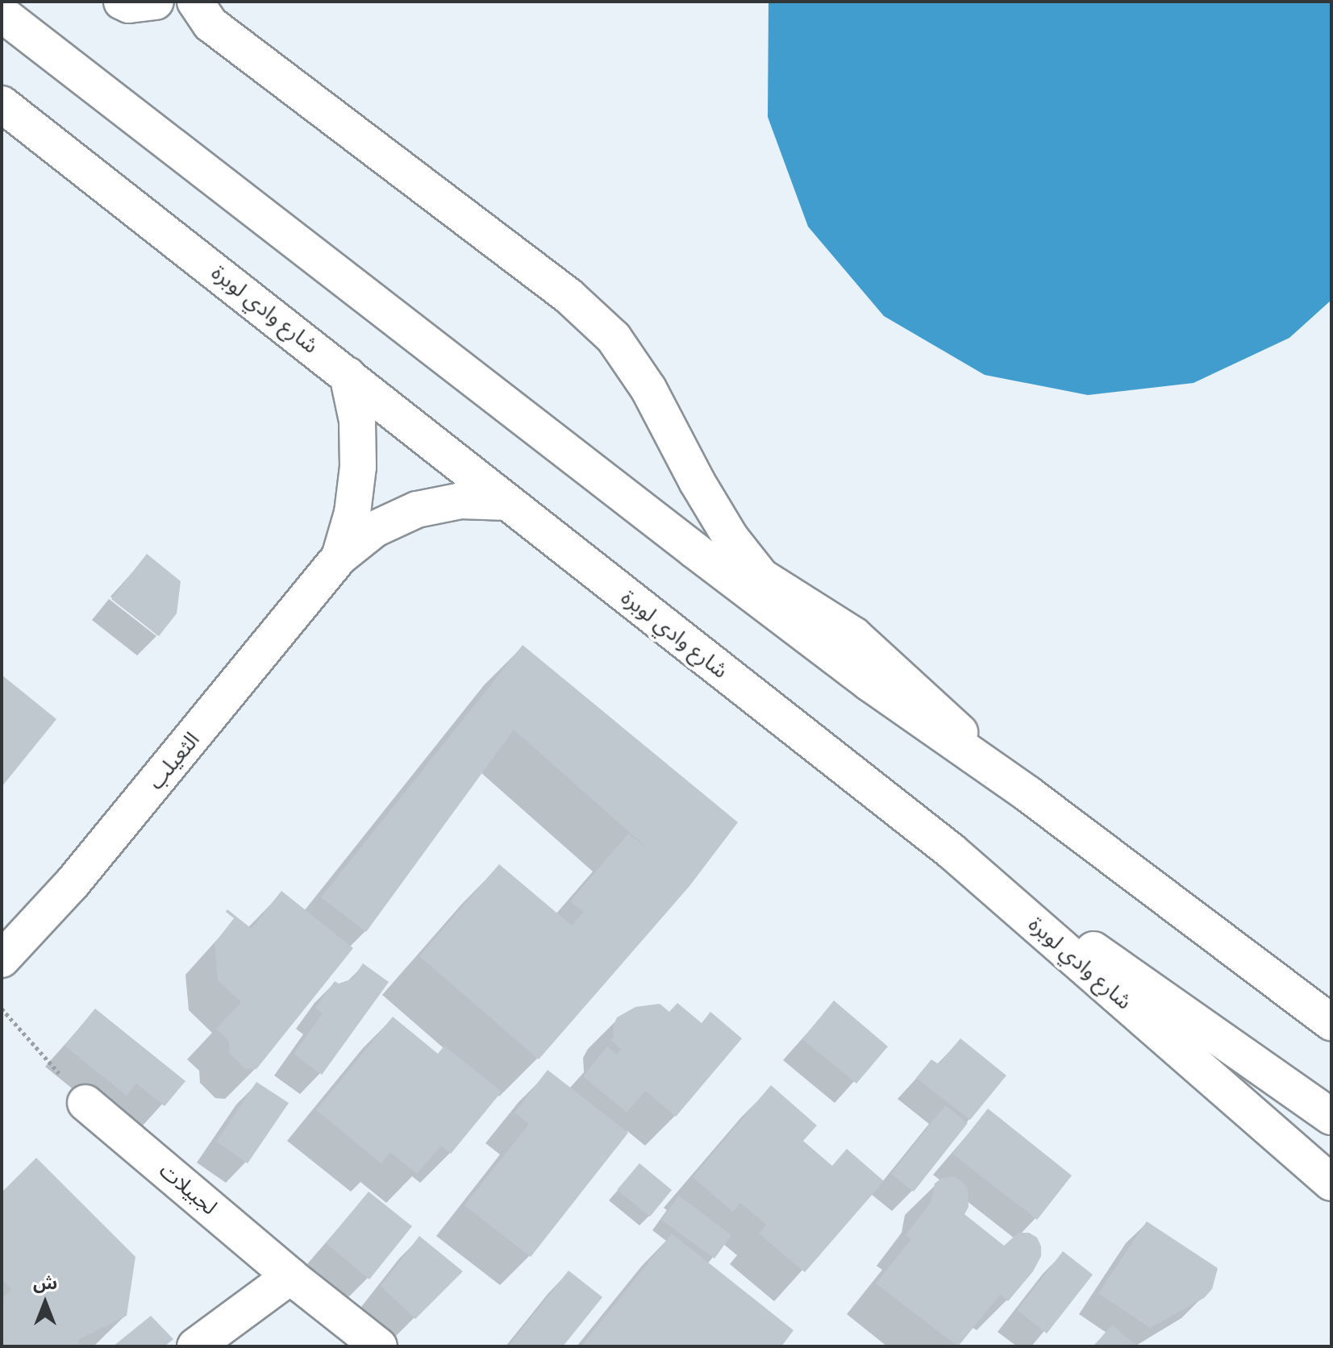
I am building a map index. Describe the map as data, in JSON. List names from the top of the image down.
{
  "streets": {
    "street": ["شارع وادي لوبرة", "الثعيلب", "لجبيلات"]
  },
  "crossings": [
    ["شارع وادي لوبرة", "الثعيلب"]
  ],
  "north": "top"
}
